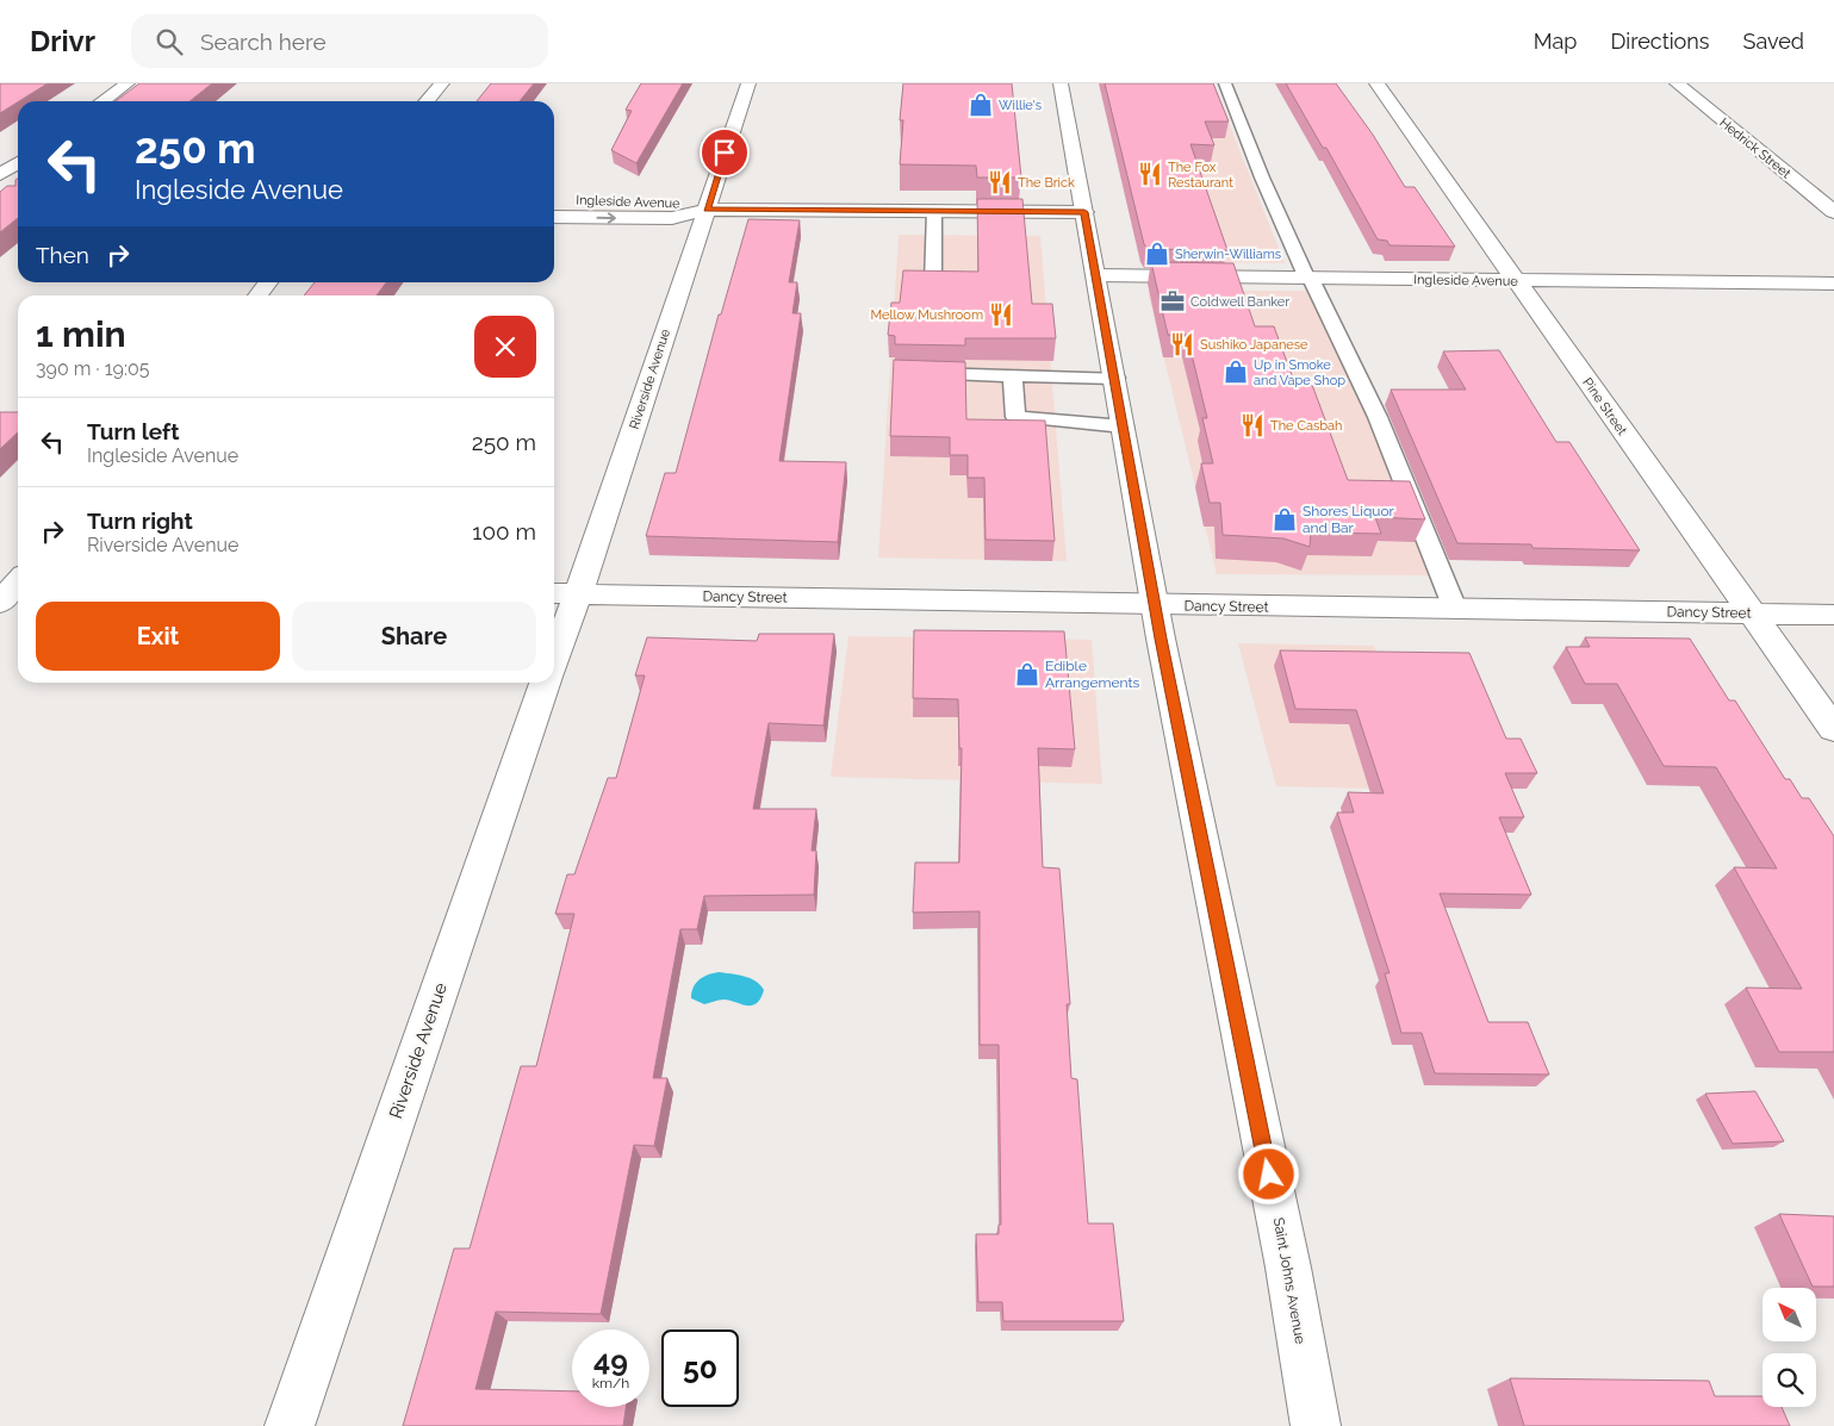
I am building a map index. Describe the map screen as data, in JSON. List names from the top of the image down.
{
  "streets": {
    "street": [
      "Hedrick Street",
      "Ingleside Avenue",
      "Riverside Avenue",
      "Pine Street",
      "Dancy Street",
      "Saint Johns Avenue"
    ]
  },
  "crossings": [
    ["Ingleside Avenue", "Riverside Avenue"],
    ["Ingleside Avenue", "Pine Street"],
    ["Ingleside Avenue", "Saint Johns Avenue"],
    ["Riverside Avenue", "Dancy Street"],
    ["Pine Street", "Dancy Street"],
    ["Dancy Street", "Saint Johns Avenue"]
  ],
  "places": {
    "shop": [
      "Willie's",
      "Sherwin-Williams",
      "Up in Smoke and Vape Shop",
      "Shores Liquor and Bar",
      "Edible Arrangements"
    ],
    "restaurant": [
      "The Fox Restaurant",
      "The Brick",
      "Mellow Mushroom",
      "Sushiko Japanese",
      "The Casbah"
    ],
    "office": ["Coldwell Banker"]
  },
  "north": "top left",
  "page": {
    "header": "Drivr",
    "search": "Search here",
    "nav": ["Map", "Directions", "Saved"],
    "turn": ["250 m", "Ingleside Avenue"],
    "then": "Then",
    "heading": ["1 min", "390 m · 19:05"],
    "list": [
      {
        "name": "Turn left",
        "note": "Ingleside Avenue",
        "value": "250 m"
      },
      {
        "name": "Turn right",
        "note": "Riverside Avenue",
        "value": "100 m"
      }
    ],
    "buttons": ["Exit", "Share"],
    "speed": "49 km/h",
    "limit": "50"
  }
}
